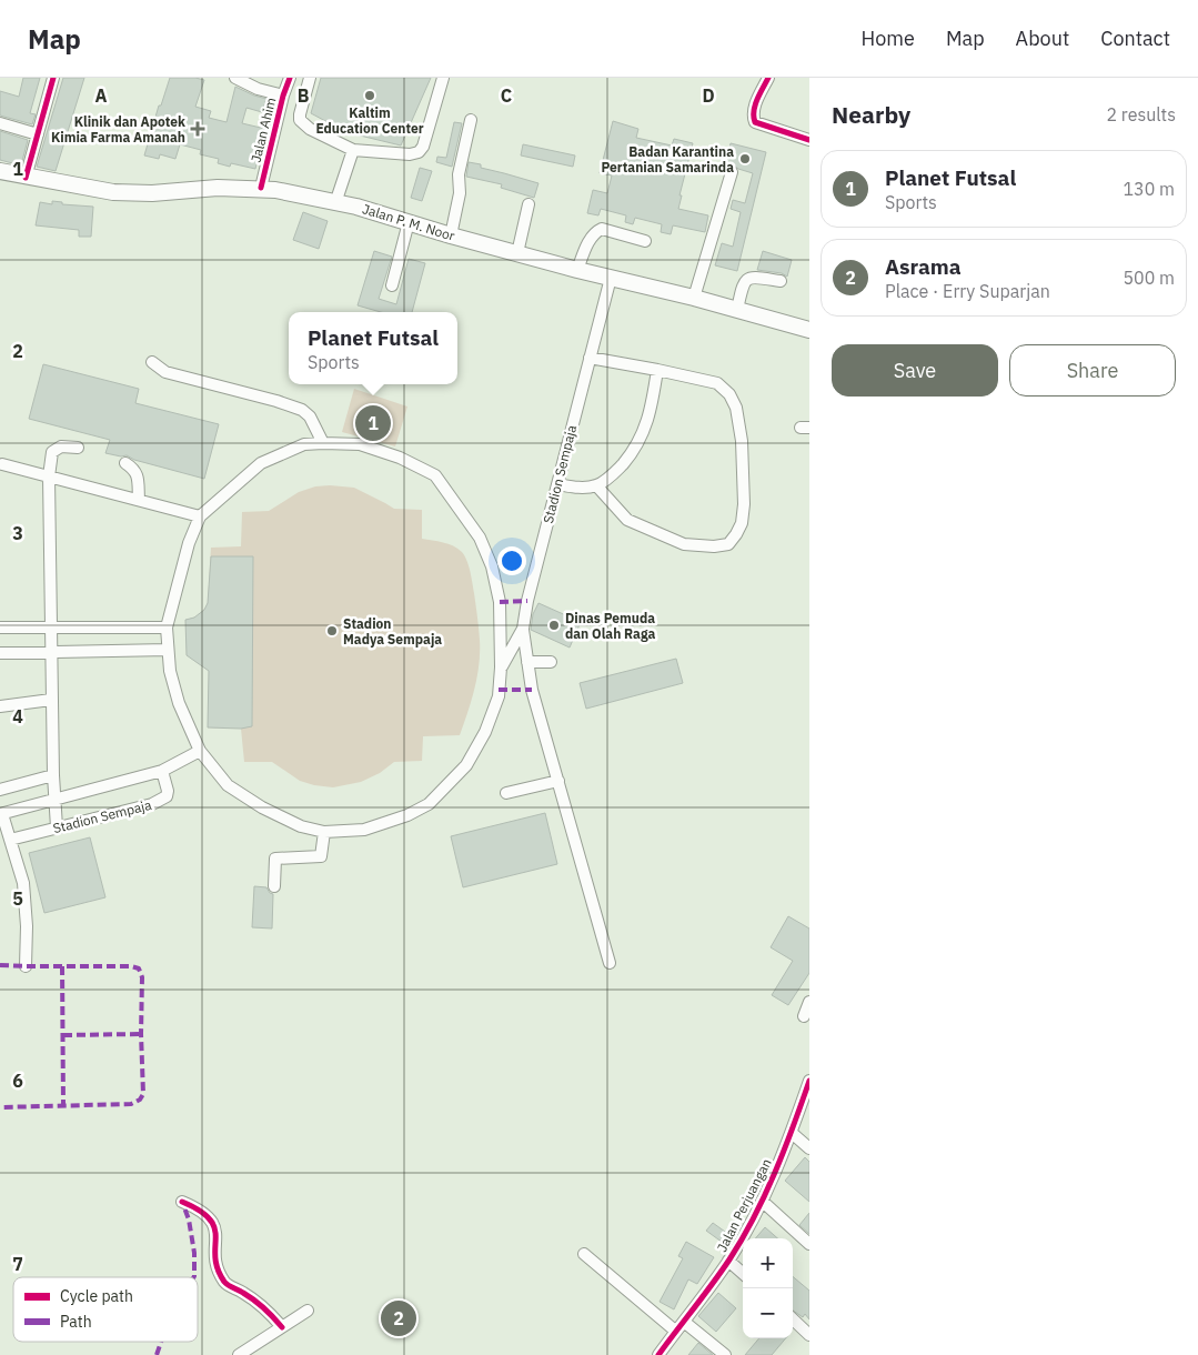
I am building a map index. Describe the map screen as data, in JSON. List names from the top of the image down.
{
  "streets": {
    "highway": ["Jalan P. M. Noor"],
    "street": ["Jalan Ahim", "Stadion Sempaja", "Jalan Perjuangan"]
  },
  "crossings": [
    ["Jalan Ahim", "Jalan P. M. Noor"],
    ["Jalan P. M. Noor", "Stadion Sempaja"]
  ],
  "places": {
    "other": [
      "Kaltim Education Center",
      "Badan Karantina Pertanian Samarinda",
      "Dinas Pemuda dan Olah Raga",
      "Stadion Madya Sempaja"
    ],
    "health": ["Klinik dan Apotek Kimia Farma Amanah"]
  },
  "legend": ["Cycle path", "Path"],
  "page": {
    "header": "Map",
    "nav": [
      "Home",
      "Map",
      "About",
      "Contact"
    ],
    "heading": ["Nearby", "2 results"],
    "list": [
      {
        "mark": "1",
        "name": "Planet Futsal",
        "note": "Sports",
        "value": "130 m"
      },
      {
        "mark": "2",
        "name": "Asrama",
        "note": "Place · Erry Suparjan",
        "value": "500 m"
      }
    ],
    "popup": ["Planet Futsal", "Sports"],
    "buttons": ["Save", "Share"],
    "pins": ["1", "2"],
    "map_buttons": ["+", "−"]
  },
  "grid": {
    "columns": [
      "A",
      "B",
      "C",
      "D"
    ],
    "rows": [
      "1",
      "2",
      "3",
      "4",
      "5",
      "6",
      "7"
    ]
  }
}
